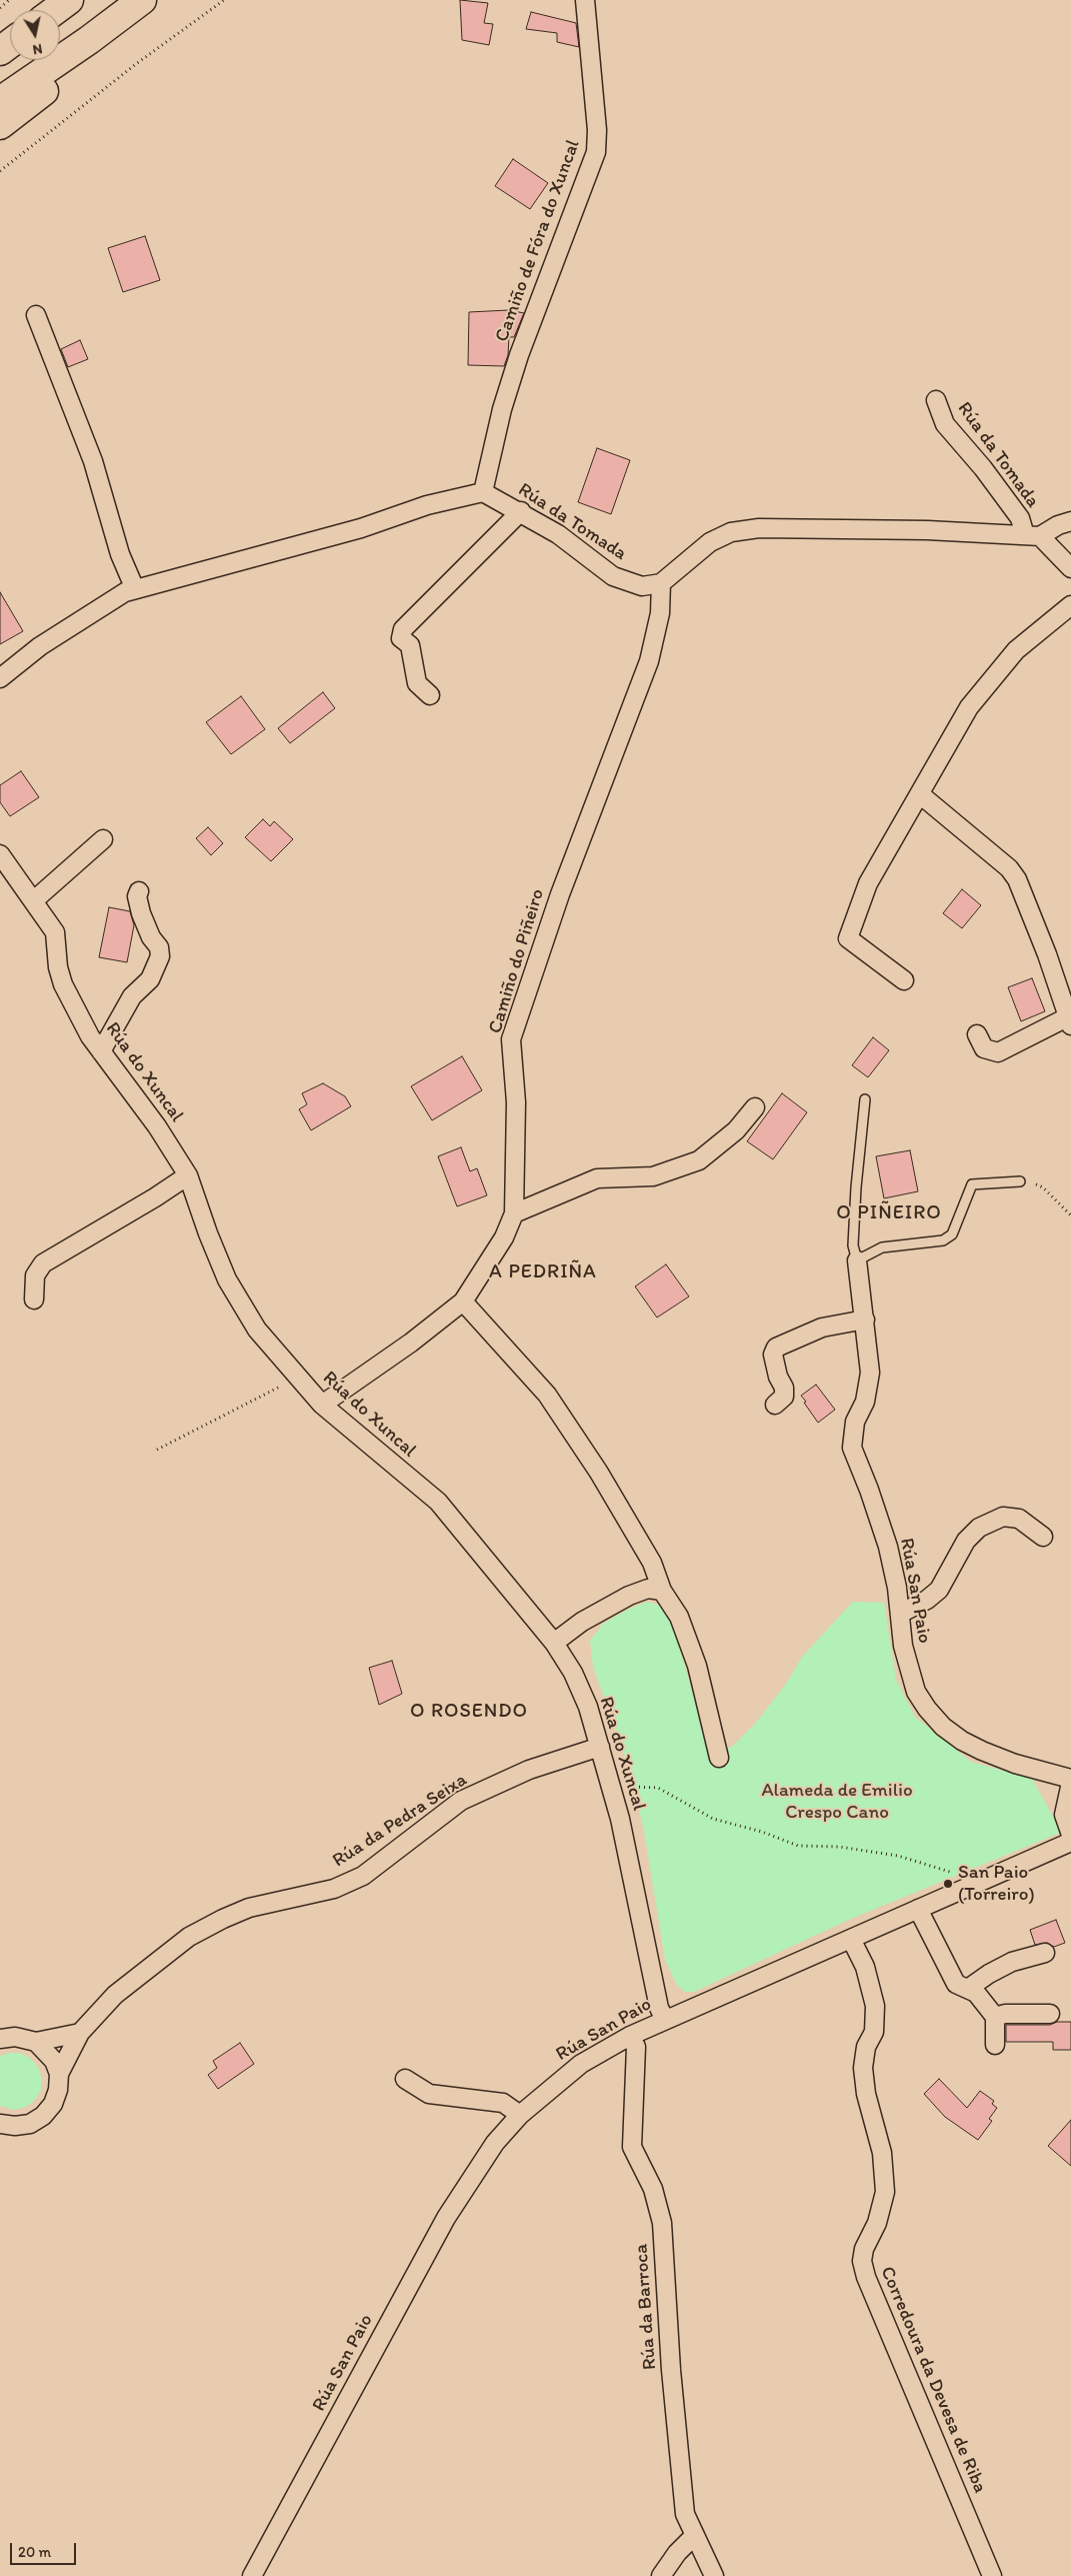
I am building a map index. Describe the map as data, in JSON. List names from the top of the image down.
{
  "streets": {
    "street": [
      "Camiño de Fóra do Xuncal",
      "Rúa da Tomada",
      "Camiño do Piñeiro",
      "Rúa do Xuncal",
      "Rúa San Paio",
      "Rúa da Pedra Seixa",
      "Rúa da Barroca",
      "Corredoura da Devesa de Riba"
    ]
  },
  "crossings": [
    ["Camiño de Fóra do Xuncal", "Rúa da Tomada"],
    ["Rúa da Tomada", "Camiño do Piñeiro"],
    ["Camiño do Piñeiro", "Rúa do Xuncal"],
    ["Rúa do Xuncal", "Rúa San Paio"],
    ["Rúa do Xuncal", "Rúa da Pedra Seixa"],
    ["Rúa San Paio", "Rúa da Barroca"],
    ["Rúa San Paio", "Corredoura da Devesa de Riba"]
  ],
  "districts": ["O PIÑEIRO", "A PEDRIÑA", "O ROSENDO"],
  "parks": ["Alameda de Emilio Crespo Cano"],
  "places": ["San Paio (Torreiro)"],
  "scale_bar": "20 m",
  "north": "bottom"
}
